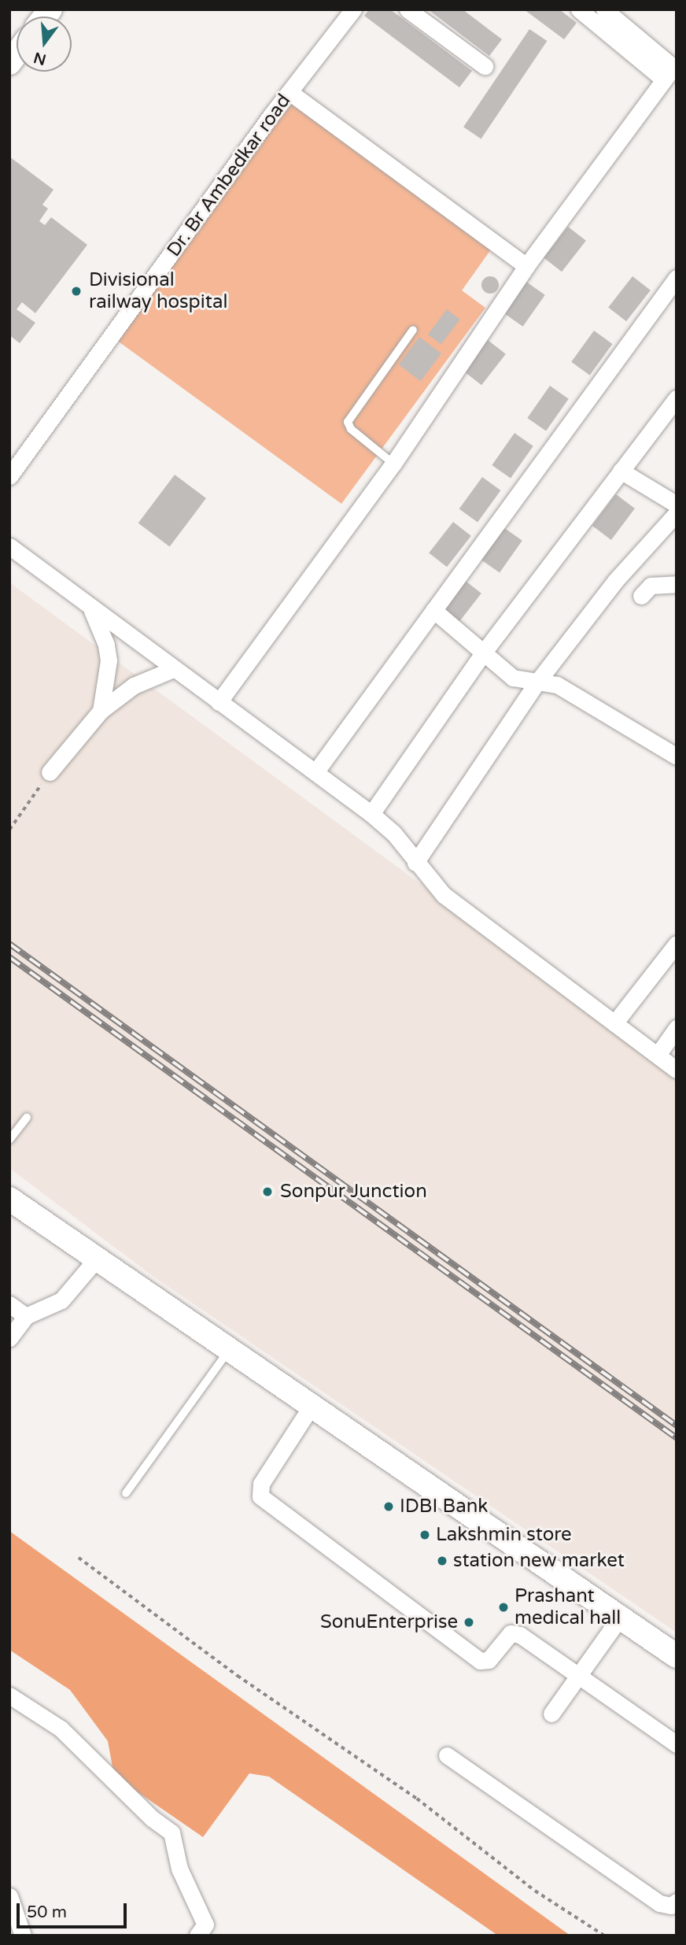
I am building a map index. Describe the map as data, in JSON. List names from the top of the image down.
{
  "streets": {
    "street": ["Dr. Br Ambedkar road"]
  },
  "places": [
    "Divisional railway hospital",
    "Sonpur Junction",
    "IDBI Bank",
    "Lakshmin store",
    "station new market",
    "Prashant medical hall",
    "SonuEnterprise"
  ],
  "scale_bar": "50 m",
  "north": "bottom"
}
